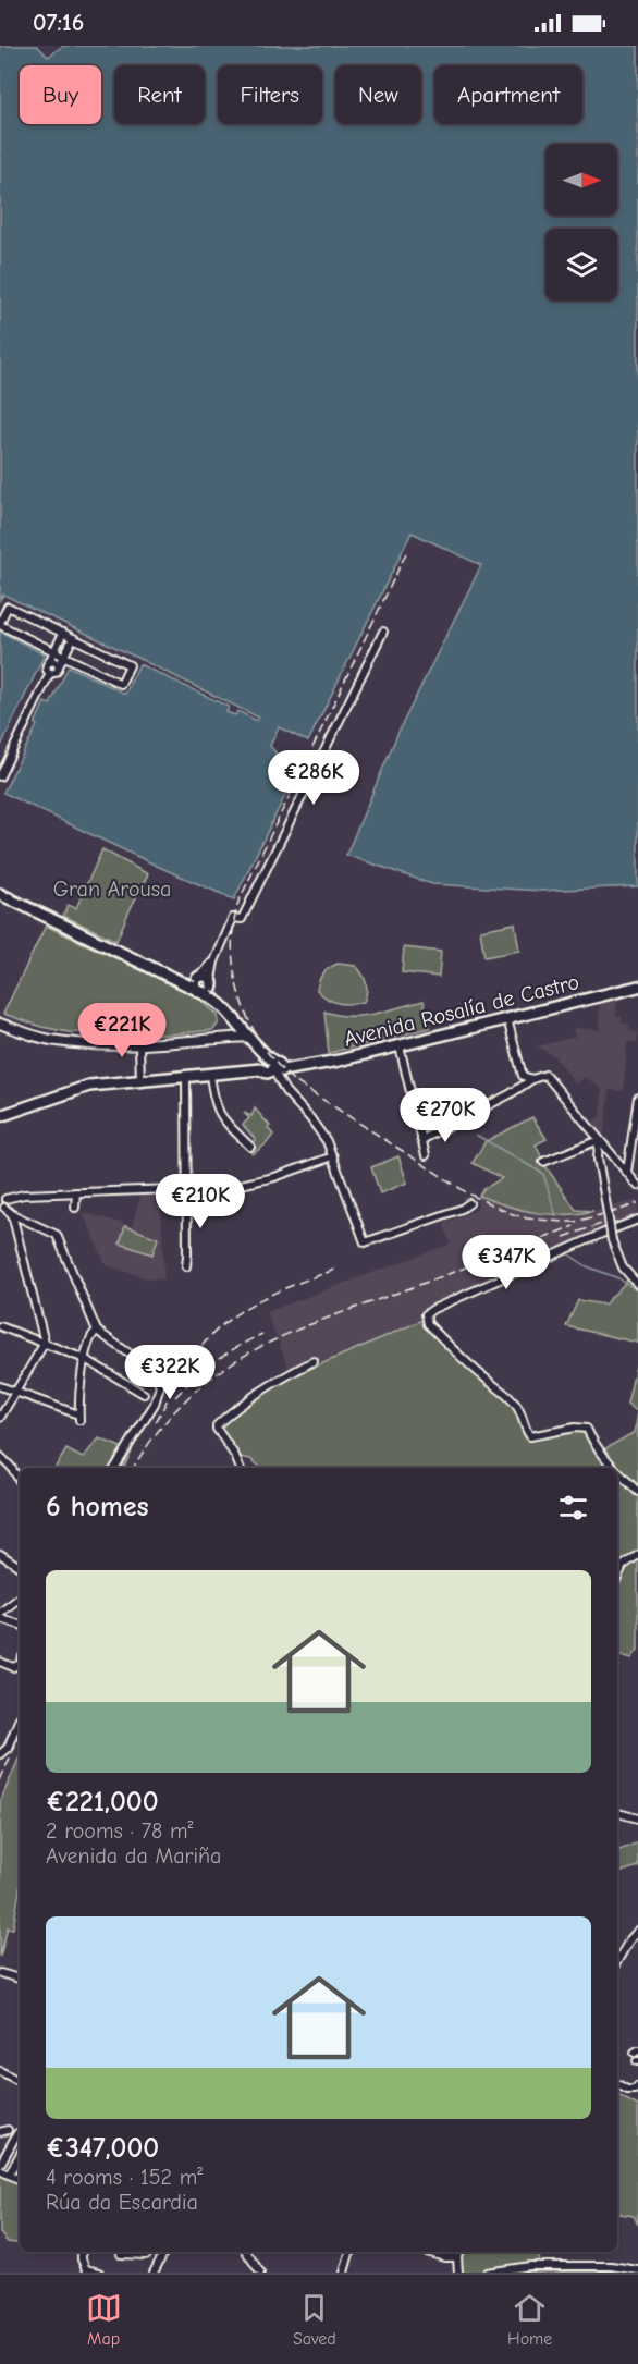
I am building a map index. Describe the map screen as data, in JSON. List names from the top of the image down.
{
  "streets": {
    "main road": ["Avenida Rosalía de Castro"]
  },
  "parks": ["Gran Arousa"],
  "north": "right",
  "page": {
    "status": "07:16",
    "chip": [
      "Buy",
      "Rent",
      "Filters",
      "New",
      "Apartment"
    ],
    "price": [
      "€286K",
      "€221K",
      "€270K",
      "€210K",
      "€347K",
      "€322K"
    ],
    "heading": "6 homes",
    "list": [
      {
        "name": "€221,000",
        "note": "2 rooms · 78 m² · Avenida da Mariña"
      },
      {
        "name": "€347,000",
        "note": "4 rooms · 152 m² · Rúa da Escardia"
      }
    ],
    "tabs": ["Map", "Saved", "Home"]
  }
}
